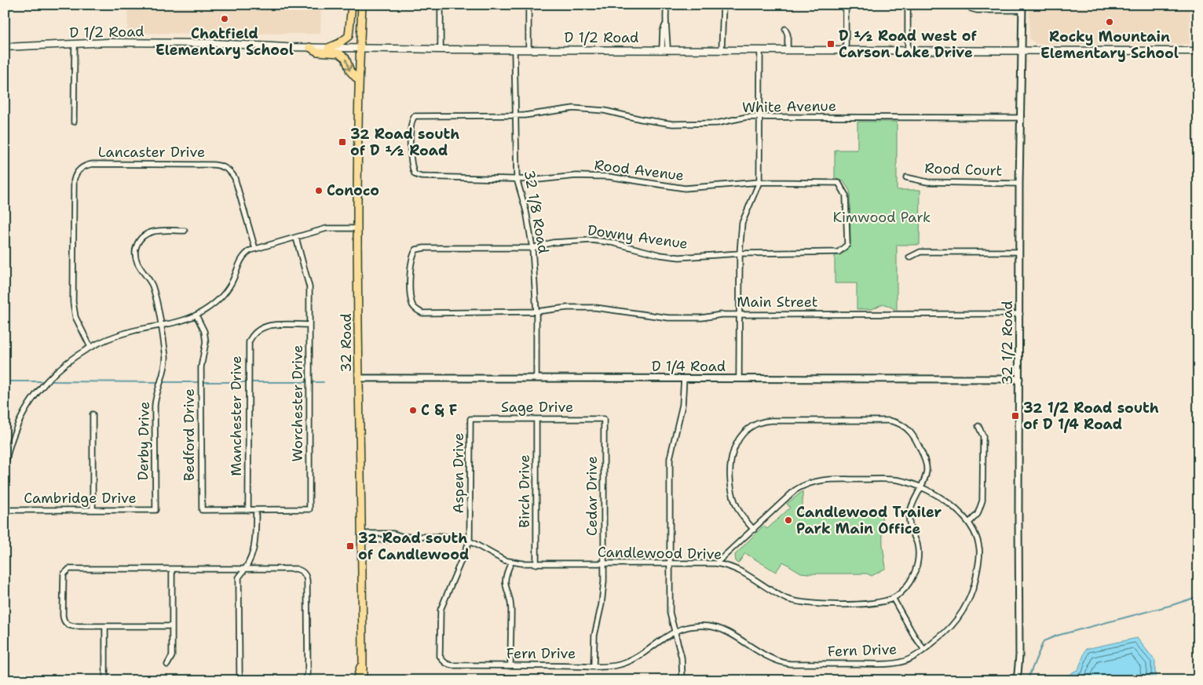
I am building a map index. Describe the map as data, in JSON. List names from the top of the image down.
{
  "streets": {
    "main road": ["D 1/2 Road", "32 Road"],
    "street": [
      "White Avenue",
      "Lancaster Drive",
      "Rood Court",
      "Rood Avenue",
      "32 1/8 Road",
      "Downy Avenue",
      "Main Street",
      "32 1/2 Road",
      "D 1/4 Road",
      "Worchester Drive",
      "Sage Drive",
      "Manchester Drive",
      "Bedford Drive",
      "Derby Drive",
      "Aspen Drive",
      "Birch Drive",
      "Cedar Drive",
      "Cambridge Drive",
      "Candlewood Drive",
      "Fern Drive"
    ]
  },
  "crossings": [
    ["D 1/2 Road", "32 1/8 Road"],
    ["D 1/2 Road", "32 Road"],
    ["D 1/2 Road", "32 1/2 Road"],
    ["White Avenue", "Rood Avenue"],
    ["White Avenue", "32 1/8 Road"],
    ["White Avenue", "32 1/2 Road"],
    ["Rood Court", "32 1/2 Road"],
    ["Rood Avenue", "32 1/8 Road"],
    ["Rood Avenue", "Downy Avenue"],
    ["32 1/8 Road", "Downy Avenue"],
    ["32 1/8 Road", "Main Street"],
    ["32 1/8 Road", "D 1/4 Road"],
    ["Downy Avenue", "Main Street"],
    ["Main Street", "32 1/2 Road"],
    ["32 Road", "D 1/4 Road"],
    ["32 Road", "Candlewood Drive"],
    ["32 1/2 Road", "D 1/4 Road"],
    ["Worchester Drive", "Manchester Drive"],
    ["Worchester Drive", "Bedford Drive"],
    ["Sage Drive", "Aspen Drive"],
    ["Sage Drive", "Birch Drive"],
    ["Sage Drive", "Cedar Drive"],
    ["Manchester Drive", "Bedford Drive"],
    ["Derby Drive", "Cambridge Drive"],
    ["Aspen Drive", "Candlewood Drive"],
    ["Aspen Drive", "Fern Drive"],
    ["Birch Drive", "Candlewood Drive"],
    ["Cedar Drive", "Candlewood Drive"],
    ["Cedar Drive", "Fern Drive"],
    ["Candlewood Drive", "Fern Drive"]
  ],
  "parks": ["Kimwood Park"],
  "places": {
    "other": [
      "Chatfield Elementary School",
      "Rocky Mountain Elementary School",
      "Conoco",
      "C & F",
      "Candlewood Trailer Park Main Office"
    ],
    "transit": [
      "D ½ Road west of Carson Lake Drive",
      "32 Road south of D ½ Road",
      "32 1/2 Road south of D 1/4 Road",
      "32 Road south of Candlewood"
    ]
  }
}
